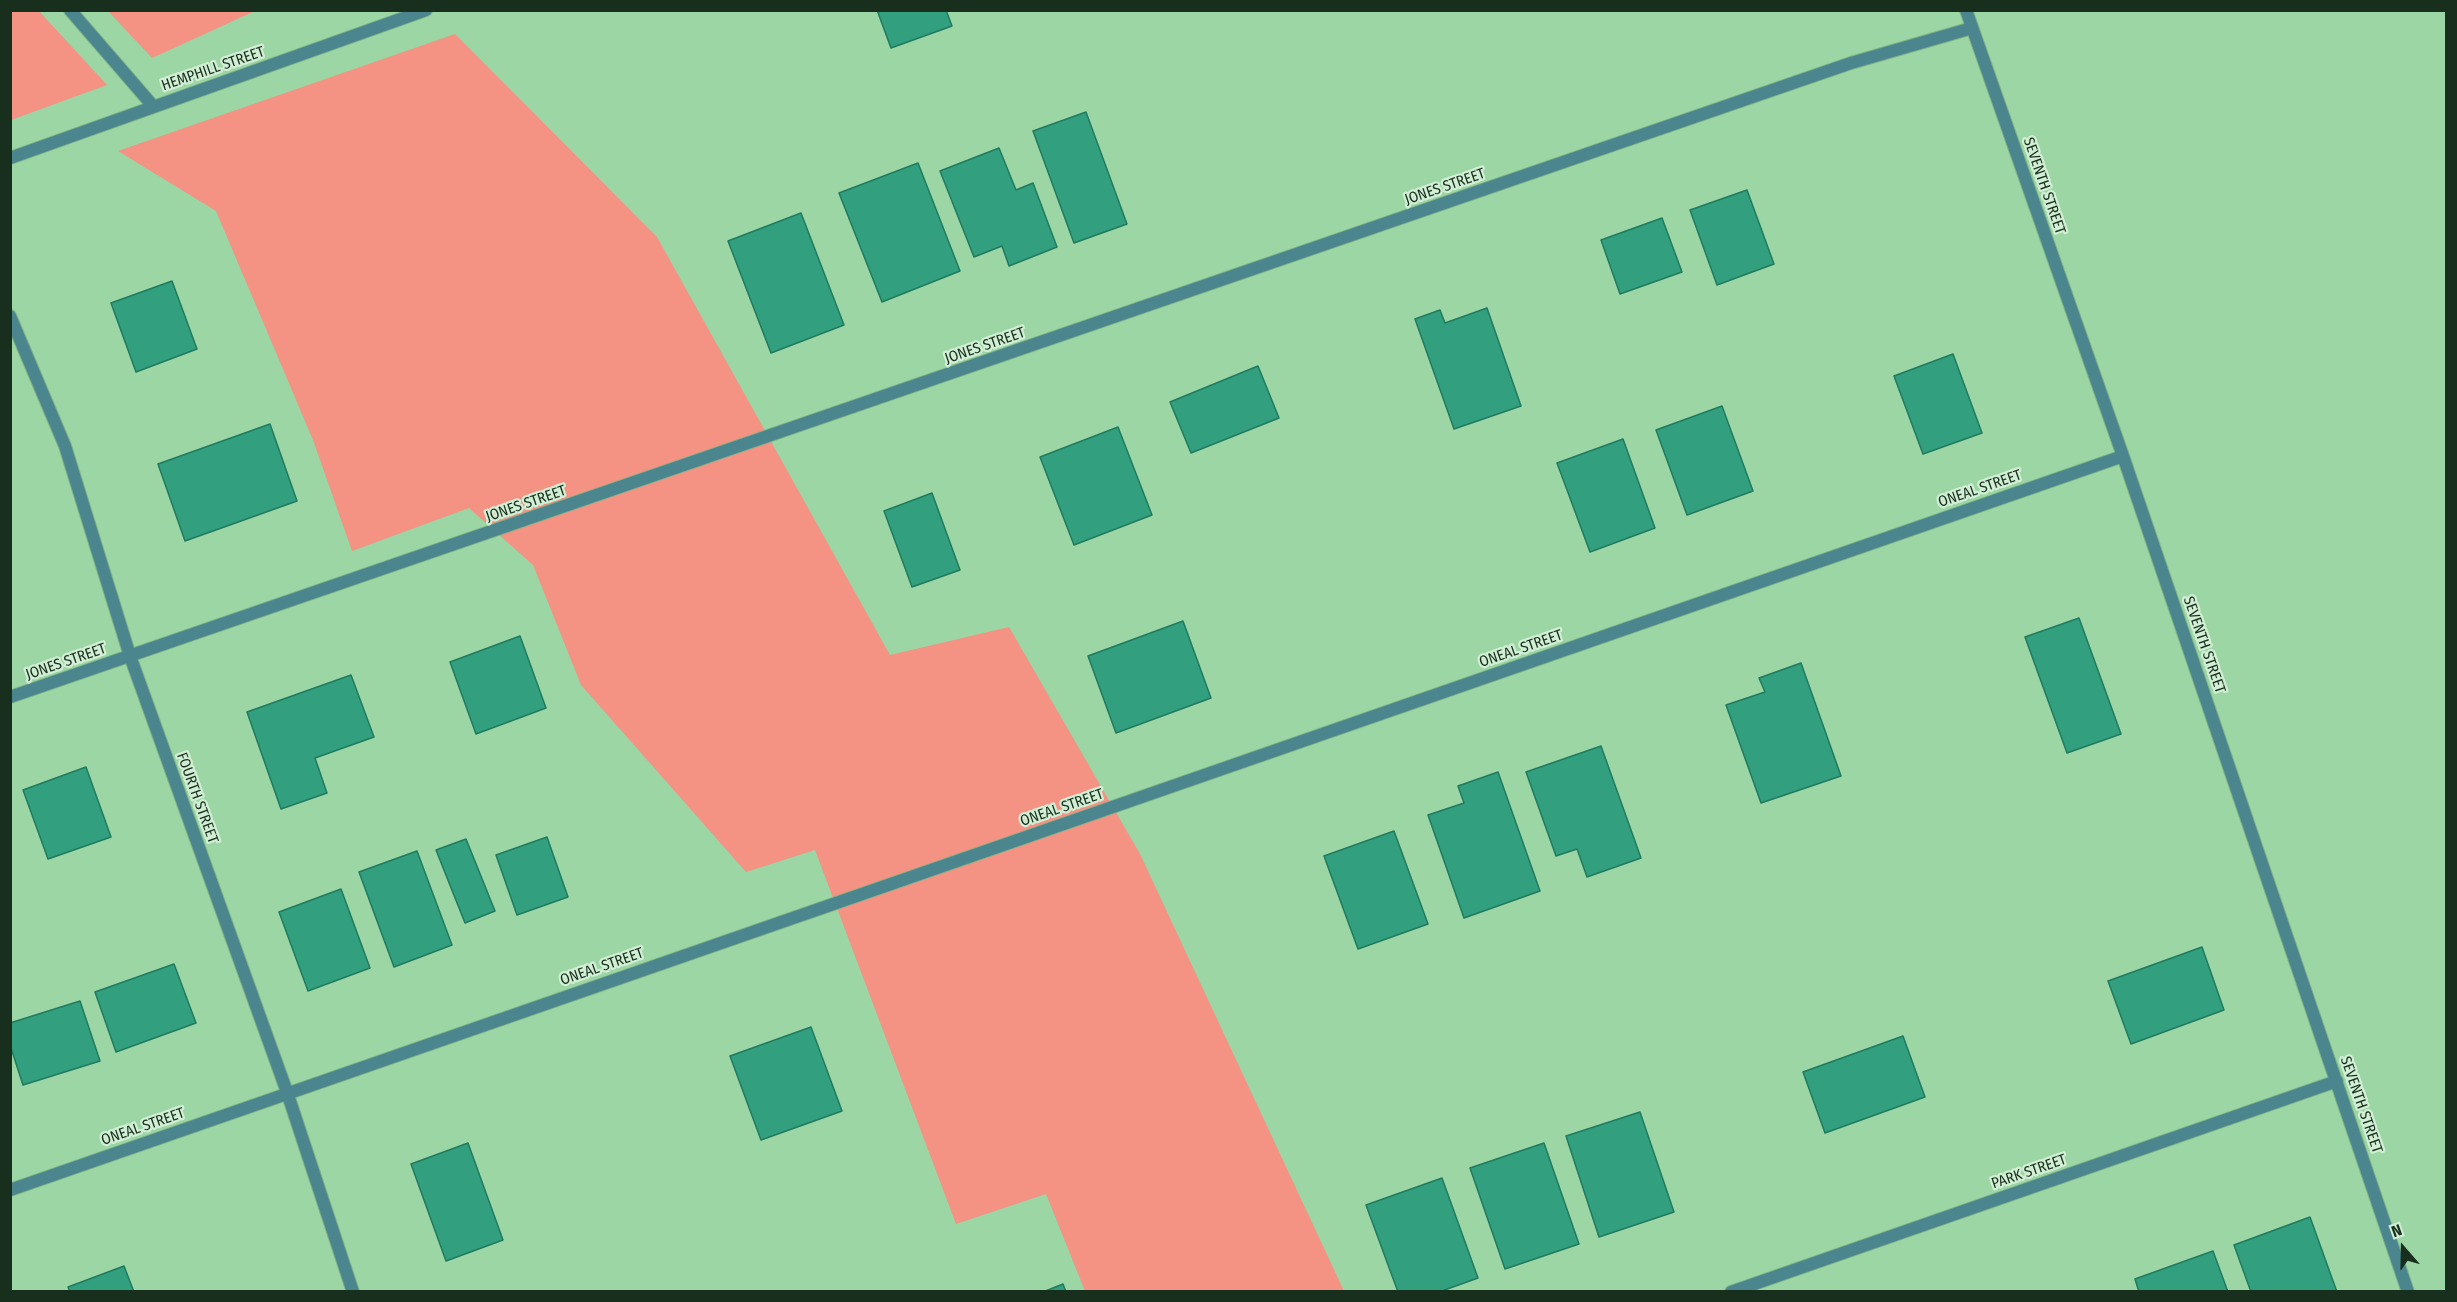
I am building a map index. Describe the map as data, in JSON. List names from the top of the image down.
{
  "streets": {
    "street": [
      "HEMPHILL STREET",
      "SEVENTH STREET",
      "JONES STREET",
      "ONEAL STREET",
      "FOURTH STREET",
      "PARK STREET"
    ]
  },
  "crossings": [
    ["SEVENTH STREET", "JONES STREET"],
    ["SEVENTH STREET", "ONEAL STREET"],
    ["SEVENTH STREET", "PARK STREET"],
    ["JONES STREET", "FOURTH STREET"],
    ["ONEAL STREET", "FOURTH STREET"]
  ],
  "north": "top"
}
